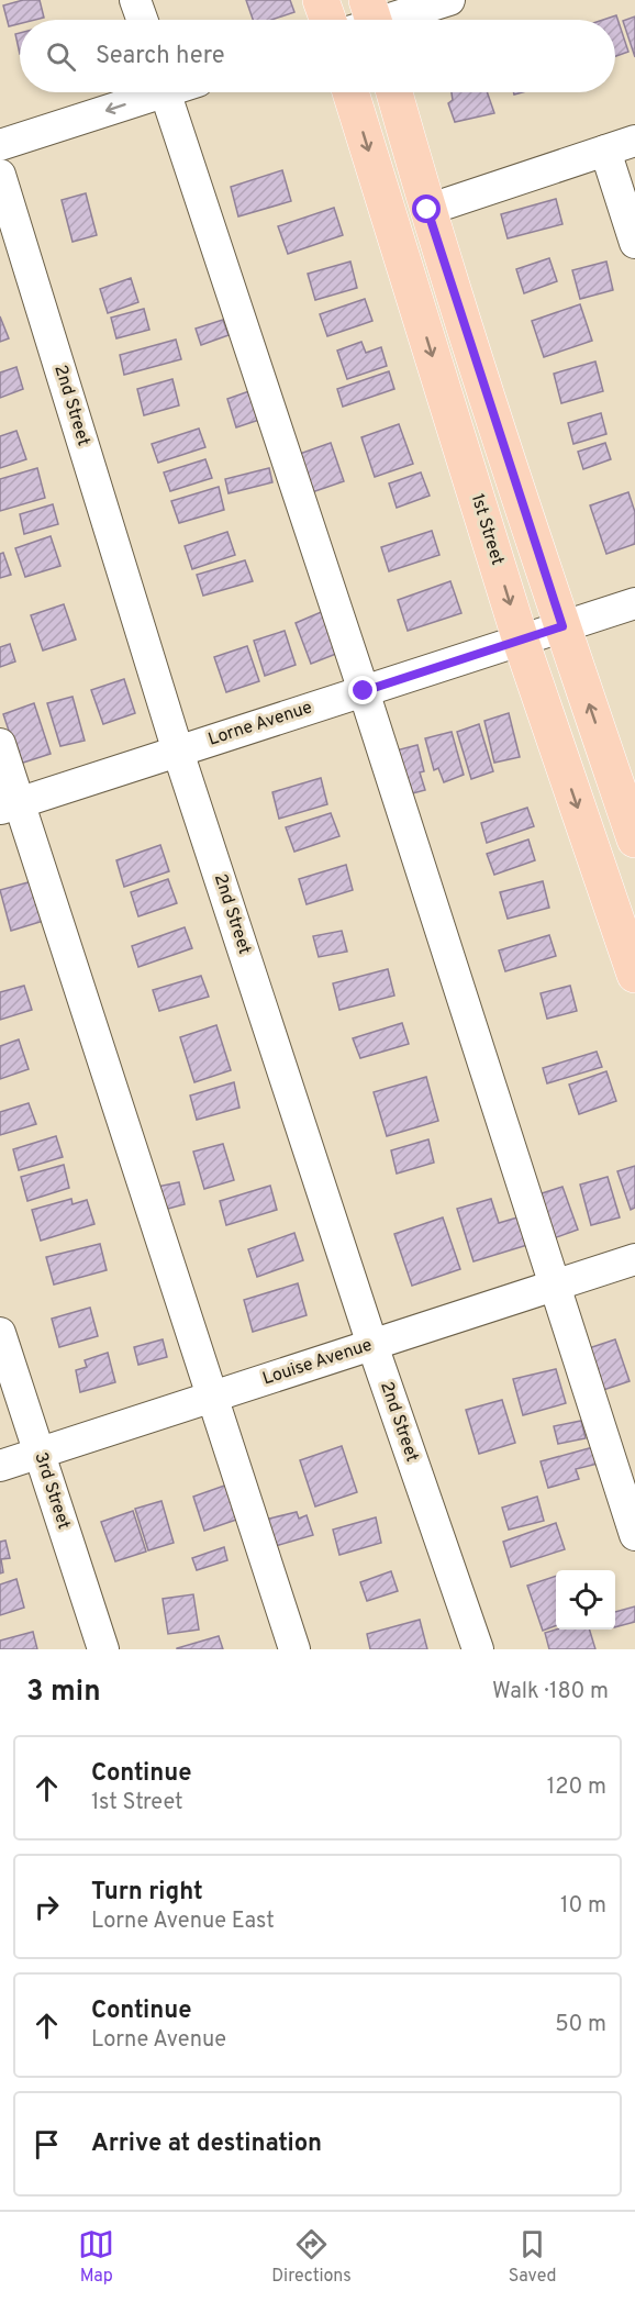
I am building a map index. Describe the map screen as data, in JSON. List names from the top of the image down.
{
  "streets": {
    "main road": ["1st Street"],
    "street": [
      "2nd Street",
      "Lorne Avenue",
      "Louise Avenue",
      "3rd Street"
    ]
  },
  "crossings": [
    ["2nd Street", "Lorne Avenue"],
    ["2nd Street", "Louise Avenue"],
    ["1st Street", "Lorne Avenue"],
    ["Louise Avenue", "3rd Street"]
  ],
  "page": {
    "search": "Search here",
    "heading": ["3 min", "Walk · 180 m"],
    "list": [
      ["Continue", "1st Street", "120 m"],
      ["Turn right", "Lorne Avenue East", "10 m"],
      ["Continue", "Lorne Avenue", "50 m"],
      "Arrive at destination"
    ],
    "nav": ["Map", "Directions", "Saved"]
  }
}
